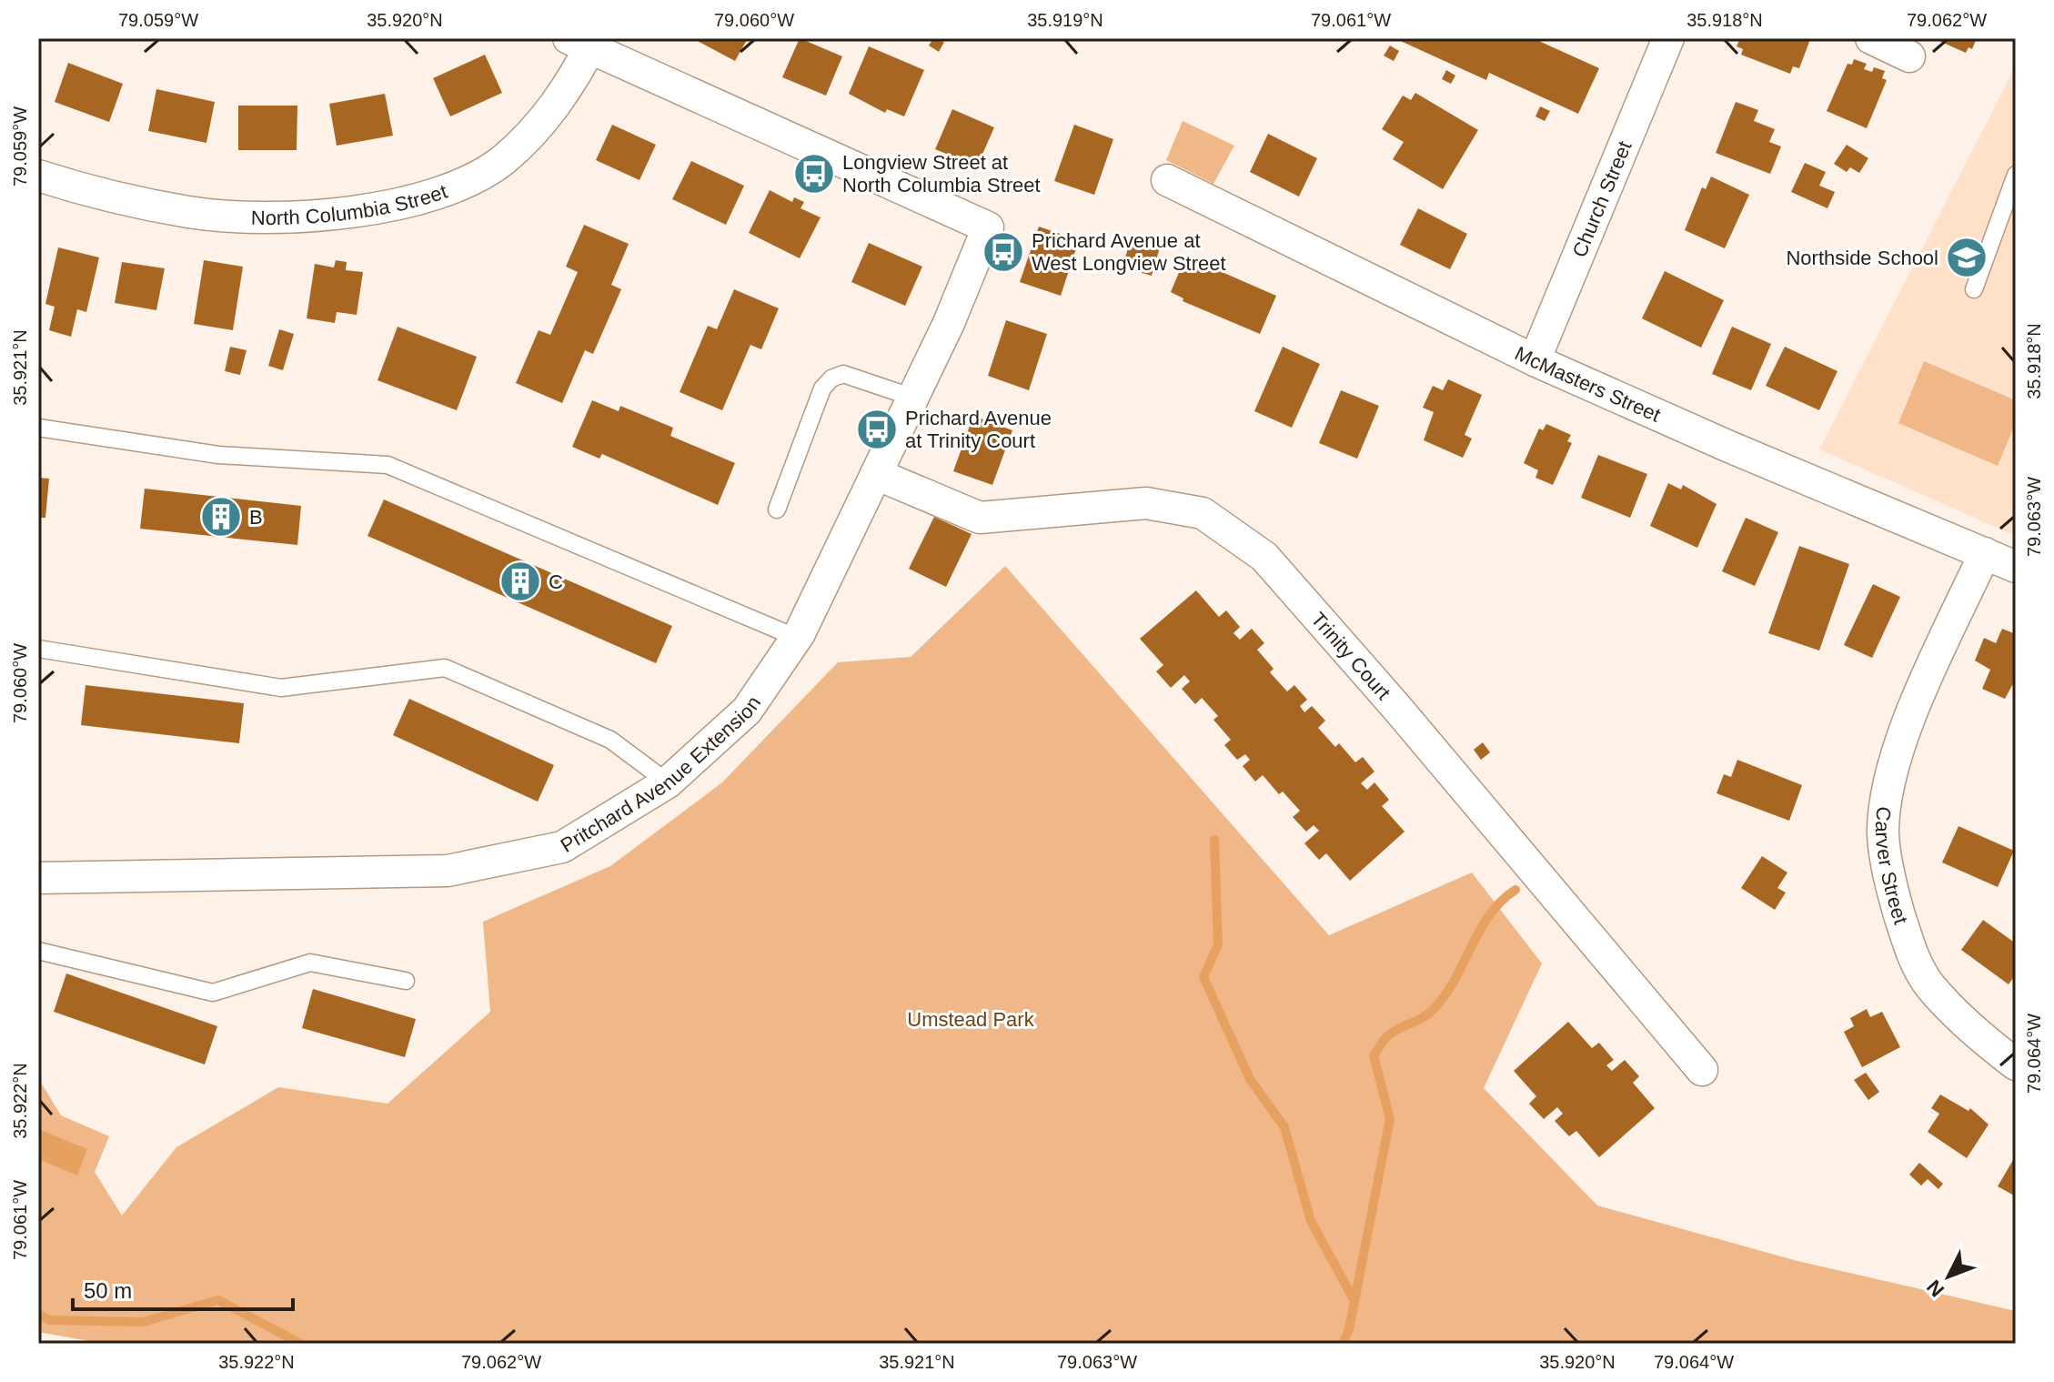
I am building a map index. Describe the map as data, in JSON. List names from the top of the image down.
{
  "streets": {
    "street": [
      "Church Street",
      "North Columbia Street",
      "McMasters Street",
      "Trinity Court",
      "Pritchard Avenue Extension",
      "Carver Street"
    ]
  },
  "crossings": [
    ["Church Street", "McMasters Street"],
    ["North Columbia Street", "Pritchard Avenue Extension"],
    ["McMasters Street", "Carver Street"],
    ["Trinity Court", "Pritchard Avenue Extension"]
  ],
  "parks": ["Umstead Park"],
  "places": {
    "bus stop": ["Longview Street at North Columbia Street", "Prichard Avenue at West Longview Street", "Prichard Avenue at Trinity Court"],
    "school or university": ["Northside School"],
    "building": ["B", "C"]
  },
  "scale_bar": "50 m",
  "north": "bottom left",
  "coordinates": [
    "79.059°W",
    "35.920°N",
    "79.060°W",
    "35.919°N",
    "79.061°W",
    "35.918°N",
    "79.062°W",
    "35.921°N",
    "79.063°W",
    "79.064°W",
    "35.922°N"
  ]
}
